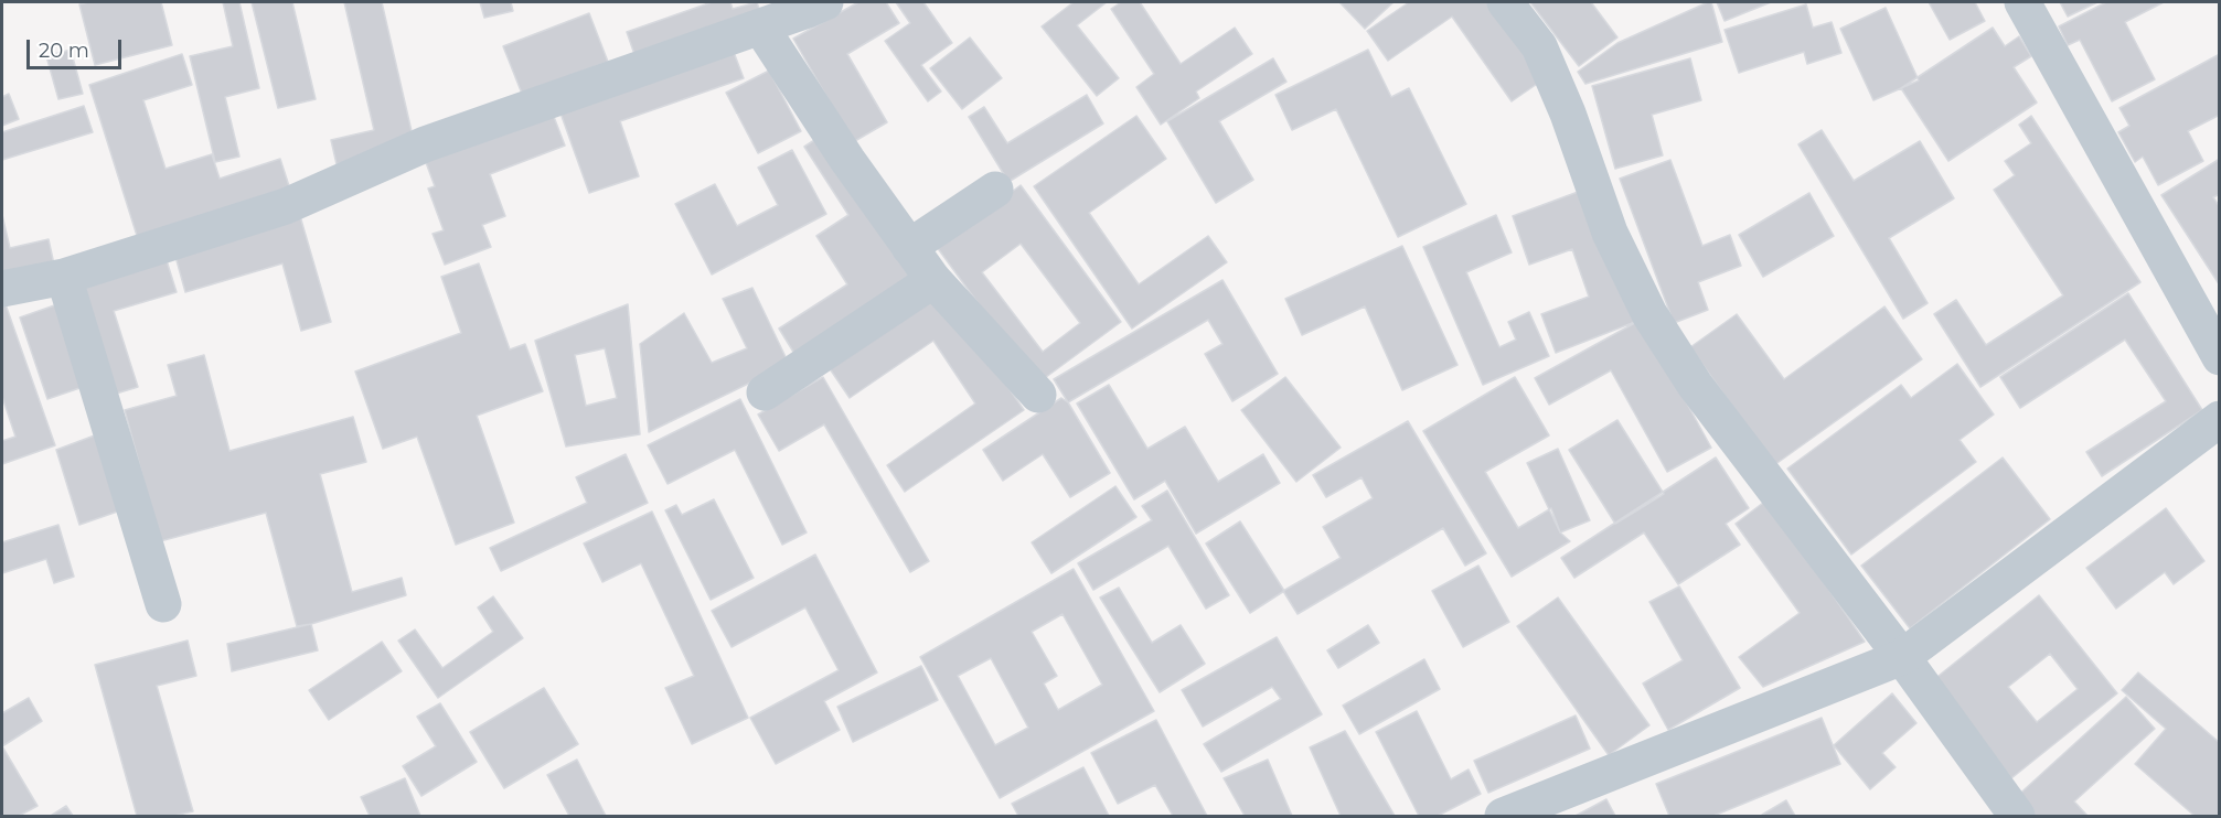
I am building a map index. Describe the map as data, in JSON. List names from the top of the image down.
{
  "scale_bar": "20 m"
}
